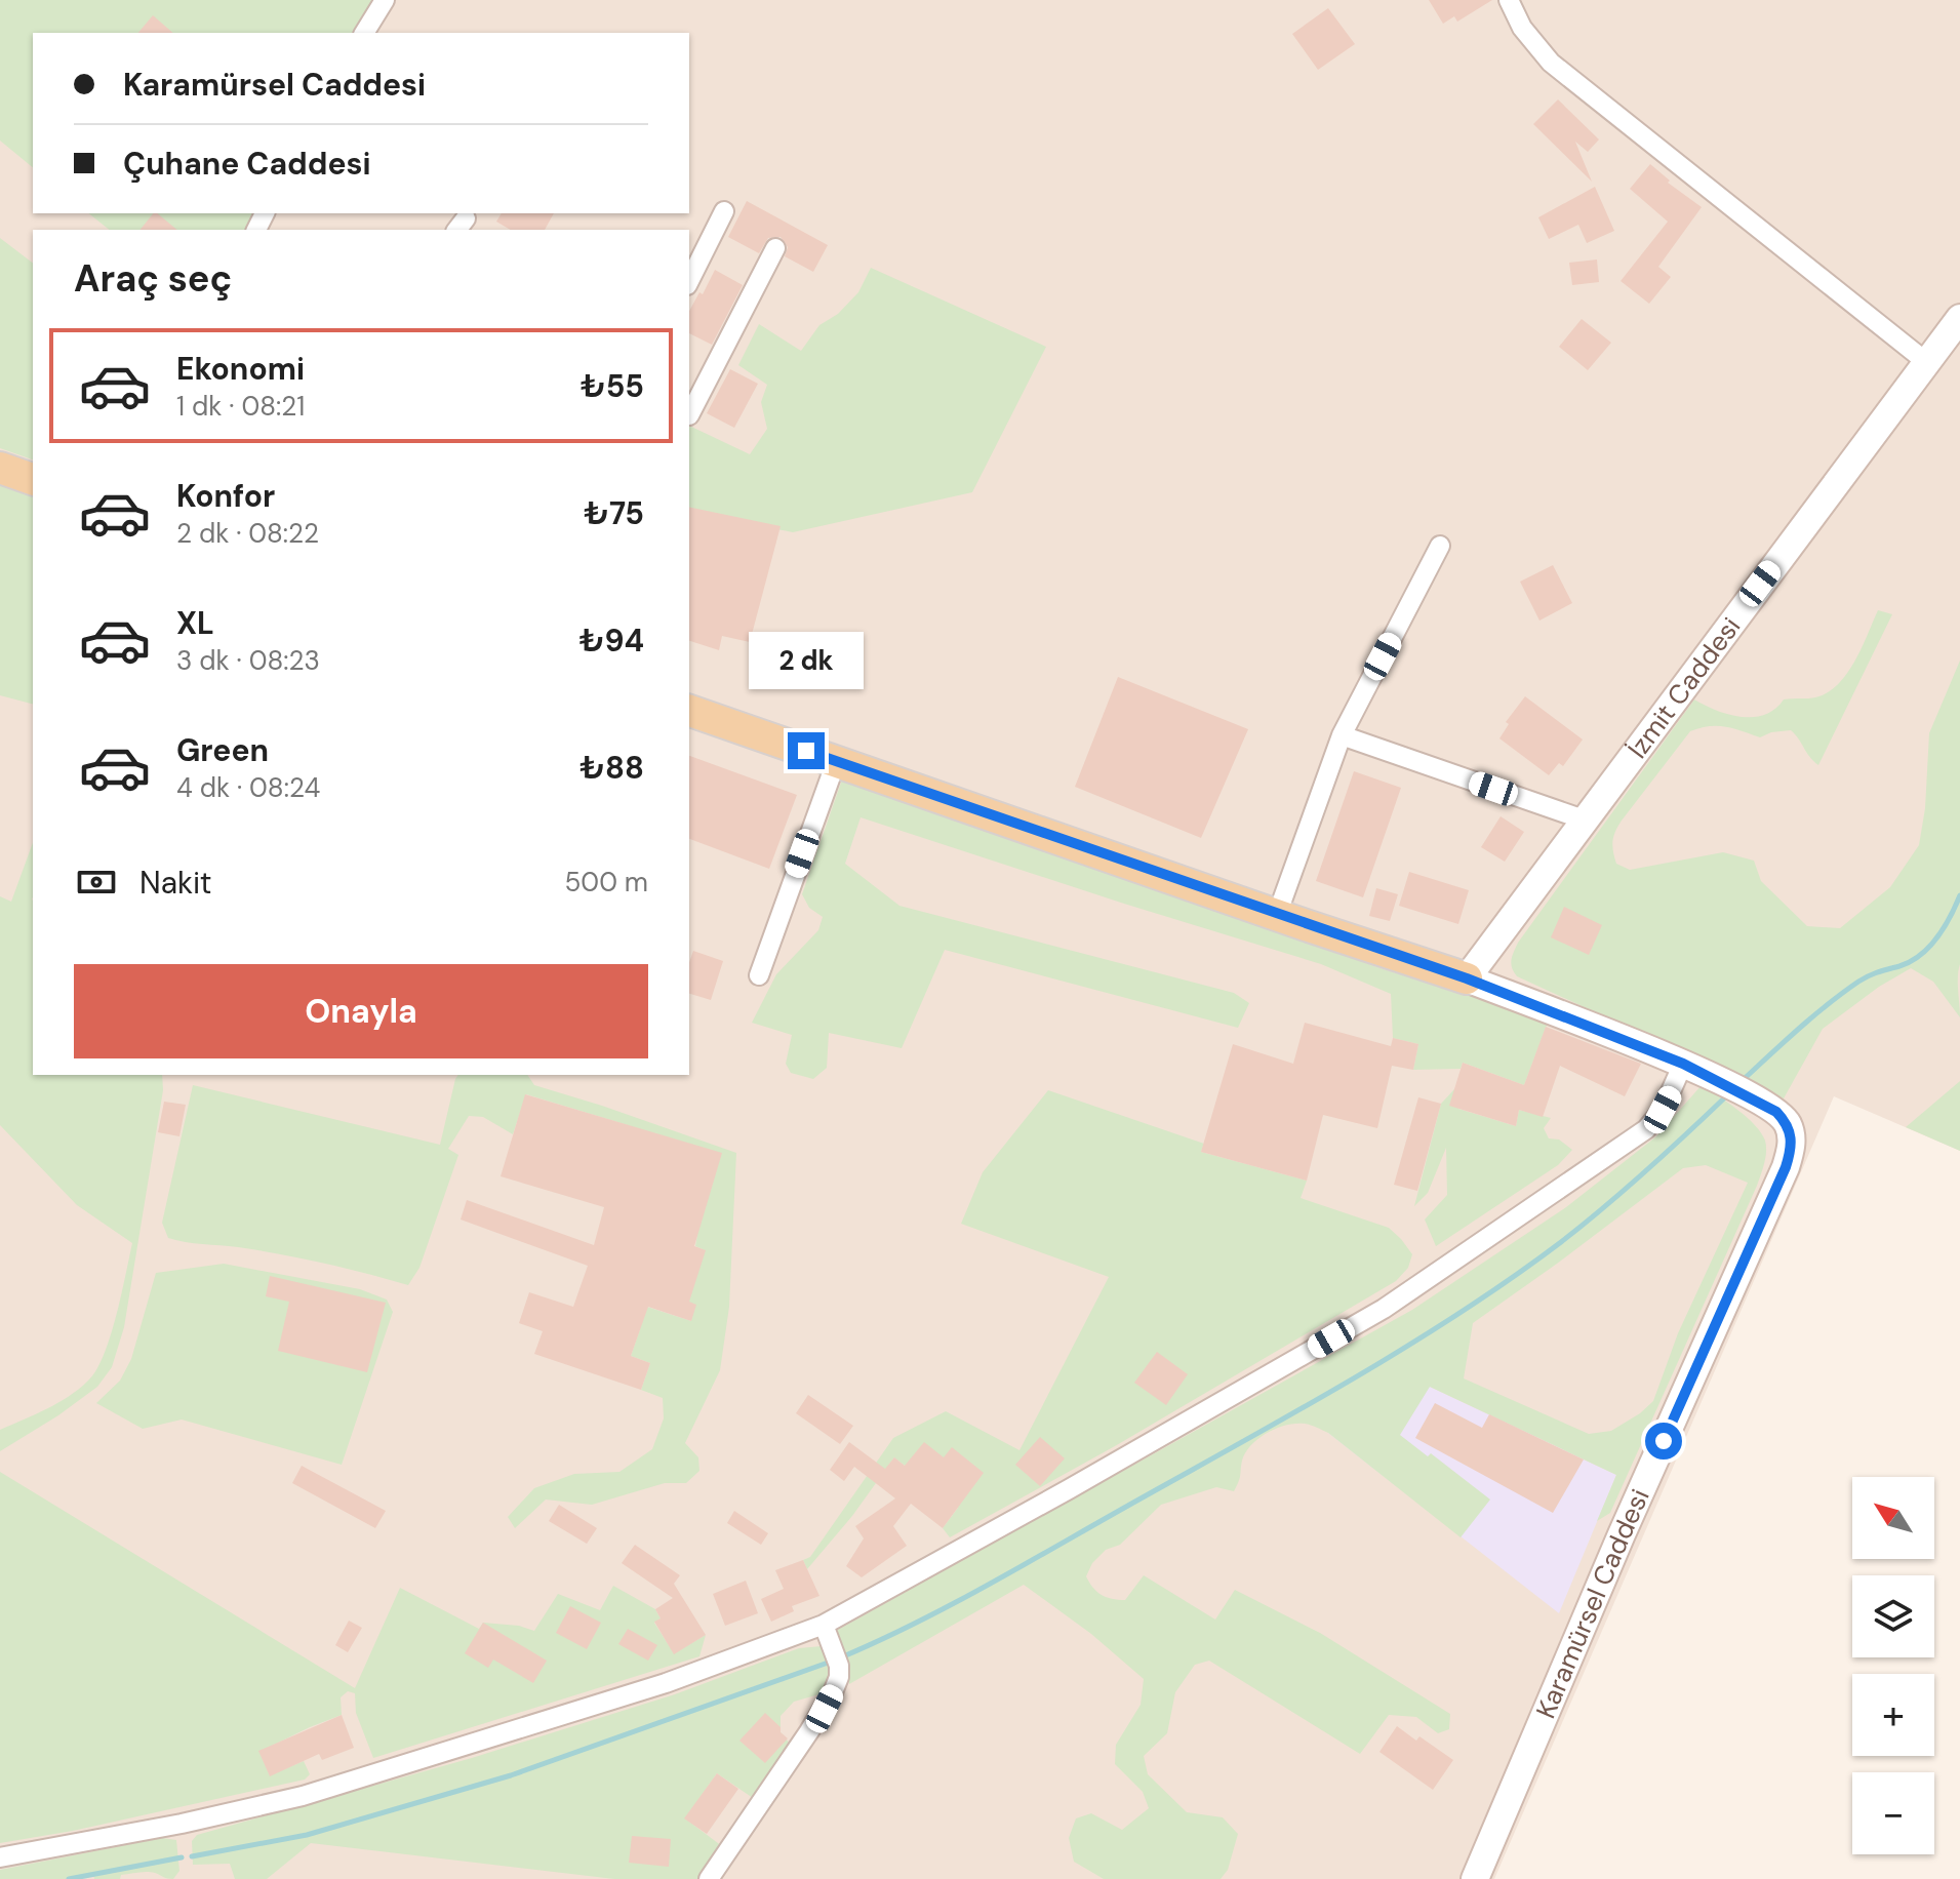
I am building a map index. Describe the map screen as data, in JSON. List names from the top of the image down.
{
  "streets": {
    "main road": ["İzmit Caddesi", "Karamürsel Caddesi"]
  },
  "crossings": [
    ["İzmit Caddesi", "Karamürsel Caddesi"]
  ],
  "north": "top left",
  "page": {
    "banner": ["Karamürsel Caddesi", "Çuhane Caddesi"],
    "heading": "Araç seç",
    "list": [
      {
        "name": "Ekonomi",
        "note": "1 dk · 08:21",
        "value": "₺55"
      },
      {
        "name": "Konfor",
        "note": "2 dk · 08:22",
        "value": "₺75"
      },
      {
        "name": "XL",
        "note": "3 dk · 08:23",
        "value": "₺94"
      },
      {
        "name": "Green",
        "note": "4 dk · 08:24",
        "value": "₺88"
      }
    ],
    "bubble": "2 dk",
    "pay": ["Nakit", "500 m"],
    "buttons": "Onayla",
    "map_buttons": ["+", "−"]
  }
}
